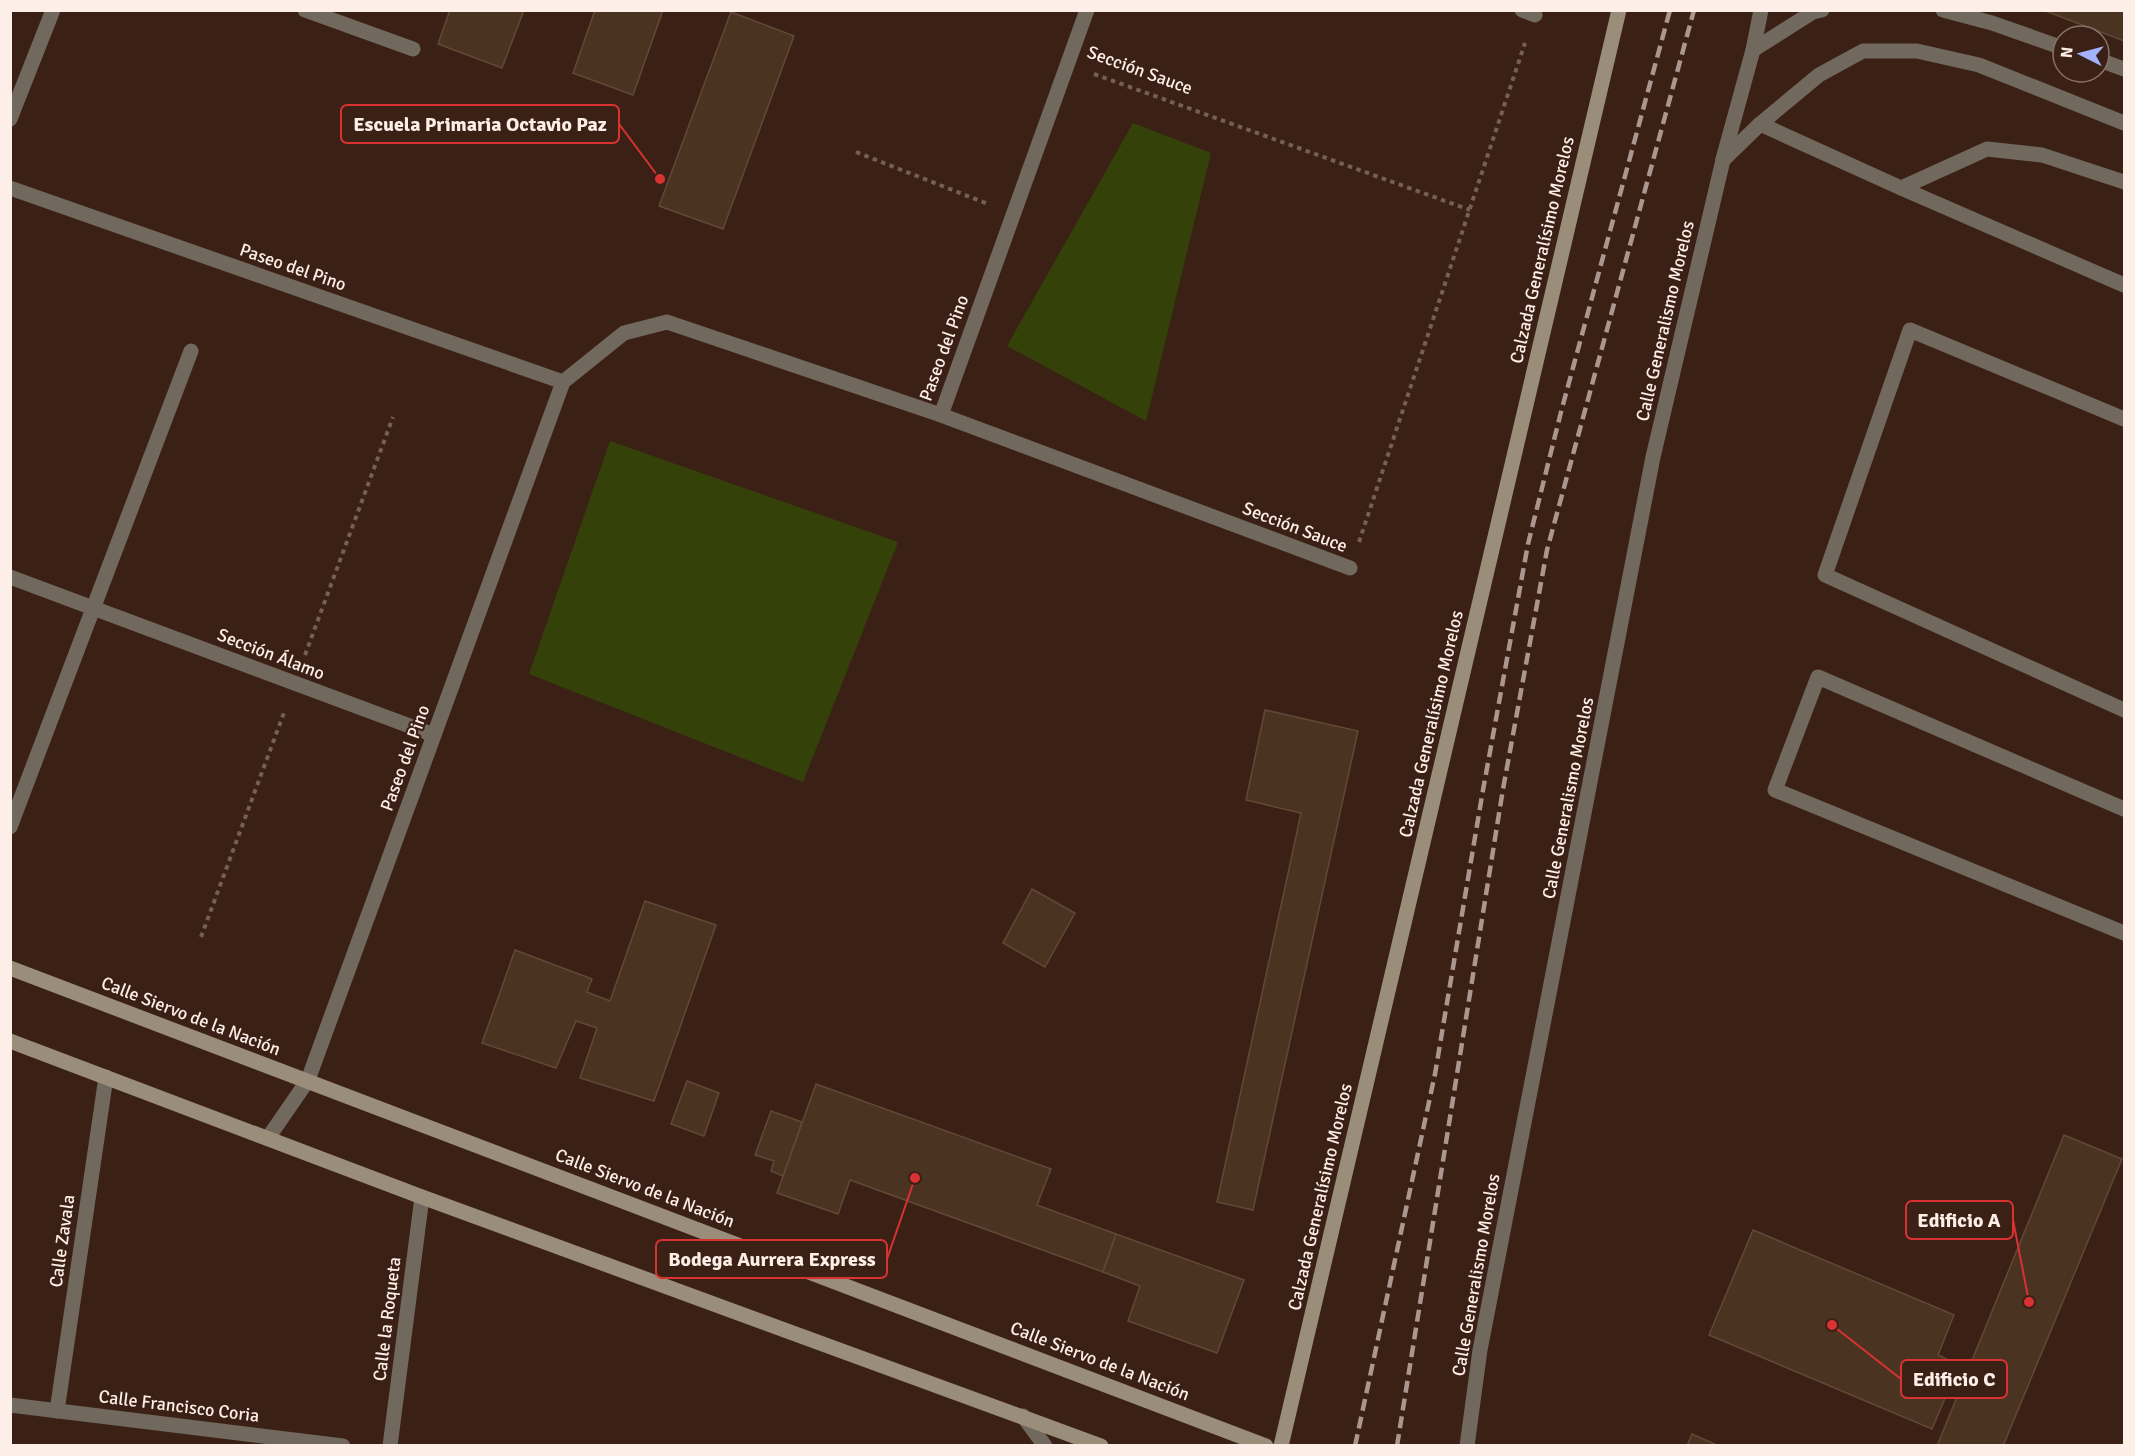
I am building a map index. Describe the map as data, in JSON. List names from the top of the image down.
{
  "streets": {
    "main road": ["Calzada Generalísimo Morelos", "Calle Siervo de la Nación"],
    "street": [
      "Sección Sauce",
      "Paseo del Pino",
      "Calle Generalismo Morelos",
      "Sección Álamo",
      "Calle Zavala",
      "Calle la Roqueta",
      "Calle Francisco Coria"
    ]
  },
  "crossings": [
    ["Sección Sauce", "Paseo del Pino"],
    ["Paseo del Pino", "Sección Álamo"],
    ["Paseo del Pino", "Calle Siervo de la Nación"],
    ["Calle Zavala", "Calle Francisco Coria"]
  ],
  "places": [
    "Escuela Primaria Octavio Paz",
    "Bodega Aurrera Express",
    "Edificio A",
    "Edificio C"
  ],
  "north": "left"
}
